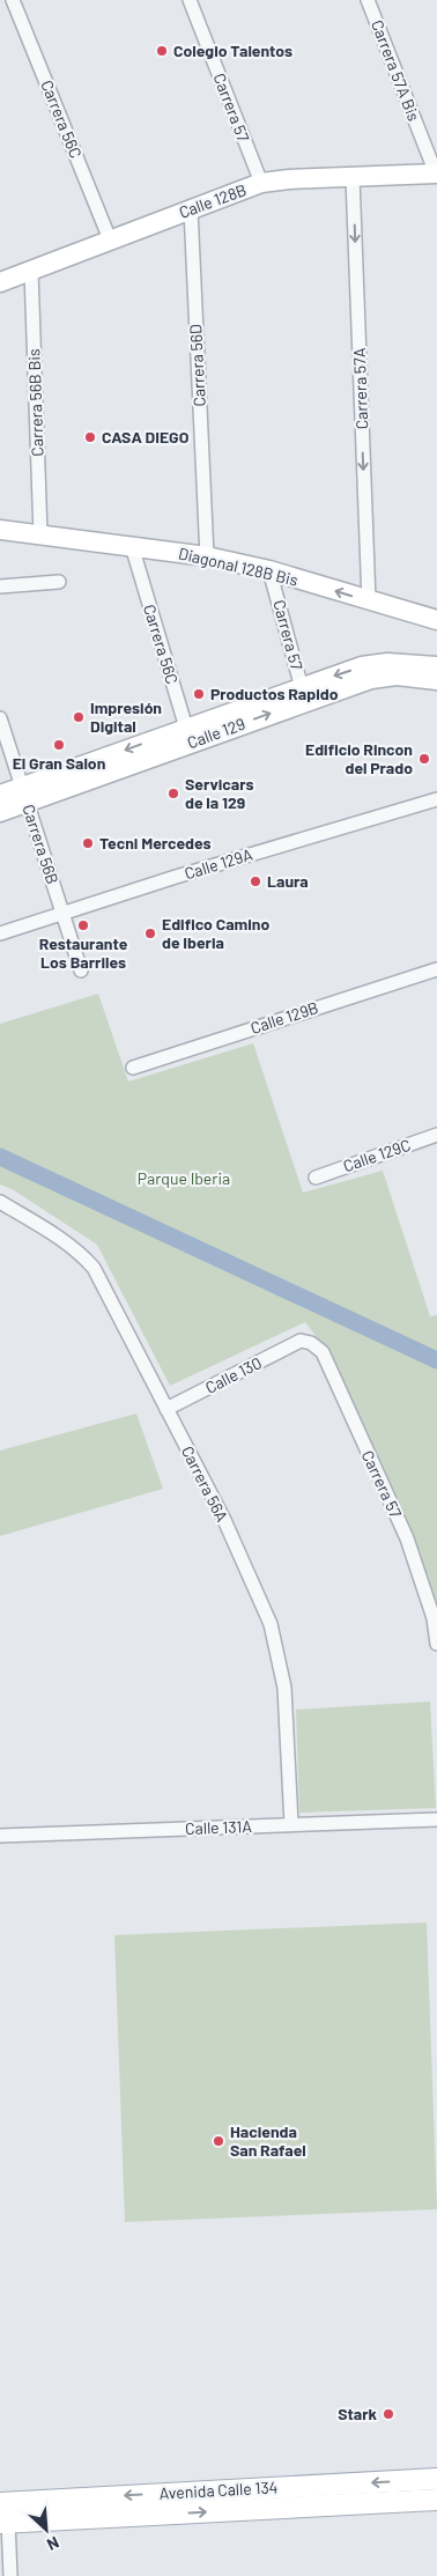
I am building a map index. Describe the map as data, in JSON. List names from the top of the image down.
{
  "streets": {
    "main road": ["Avenida Calle 134"],
    "street": [
      "Carrera 57A Bis",
      "Carrera 57",
      "Carrera 56C",
      "Calle 128B",
      "Carrera 56D",
      "Carrera 57A",
      "Carrera 56B Bis",
      "Diagonal 128B Bis",
      "Calle 129",
      "Carrera 56B",
      "Calle 129A",
      "Calle 129B",
      "Calle 129C",
      "Calle 130",
      "Carrera 56A",
      "Calle 131A"
    ]
  },
  "crossings": [
    ["Carrera 57A Bis", "Calle 128B"],
    ["Carrera 57", "Calle 128B"],
    ["Carrera 57", "Diagonal 128B Bis"],
    ["Carrera 57", "Calle 129"],
    ["Carrera 57", "Calle 130"],
    ["Carrera 56C", "Calle 128B"],
    ["Carrera 56C", "Diagonal 128B Bis"],
    ["Carrera 56C", "Calle 129"],
    ["Calle 128B", "Carrera 56D"],
    ["Calle 128B", "Carrera 57A"],
    ["Calle 128B", "Carrera 56B Bis"],
    ["Carrera 56D", "Diagonal 128B Bis"],
    ["Carrera 57A", "Diagonal 128B Bis"],
    ["Carrera 56B Bis", "Diagonal 128B Bis"],
    ["Calle 129", "Carrera 56B"],
    ["Carrera 56B", "Calle 129A"],
    ["Calle 130", "Carrera 56A"],
    ["Carrera 56A", "Calle 131A"]
  ],
  "one_way": ["Carrera 57A"],
  "parks": ["Parque Iberia"],
  "places": [
    "Colegio Talentos",
    "CASA DIEGO",
    "Productos Rapido",
    "Impresión Digital",
    "El Gran Salon",
    "Edificio Rincon del Prado",
    "Servicars de la 129",
    "Tecni Mercedes",
    "Laura",
    "Restaurante Los Barriles",
    "Edifico Camino de Iberia",
    "Hacienda San Rafael",
    "Stark"
  ],
  "north": "bottom right"
}
